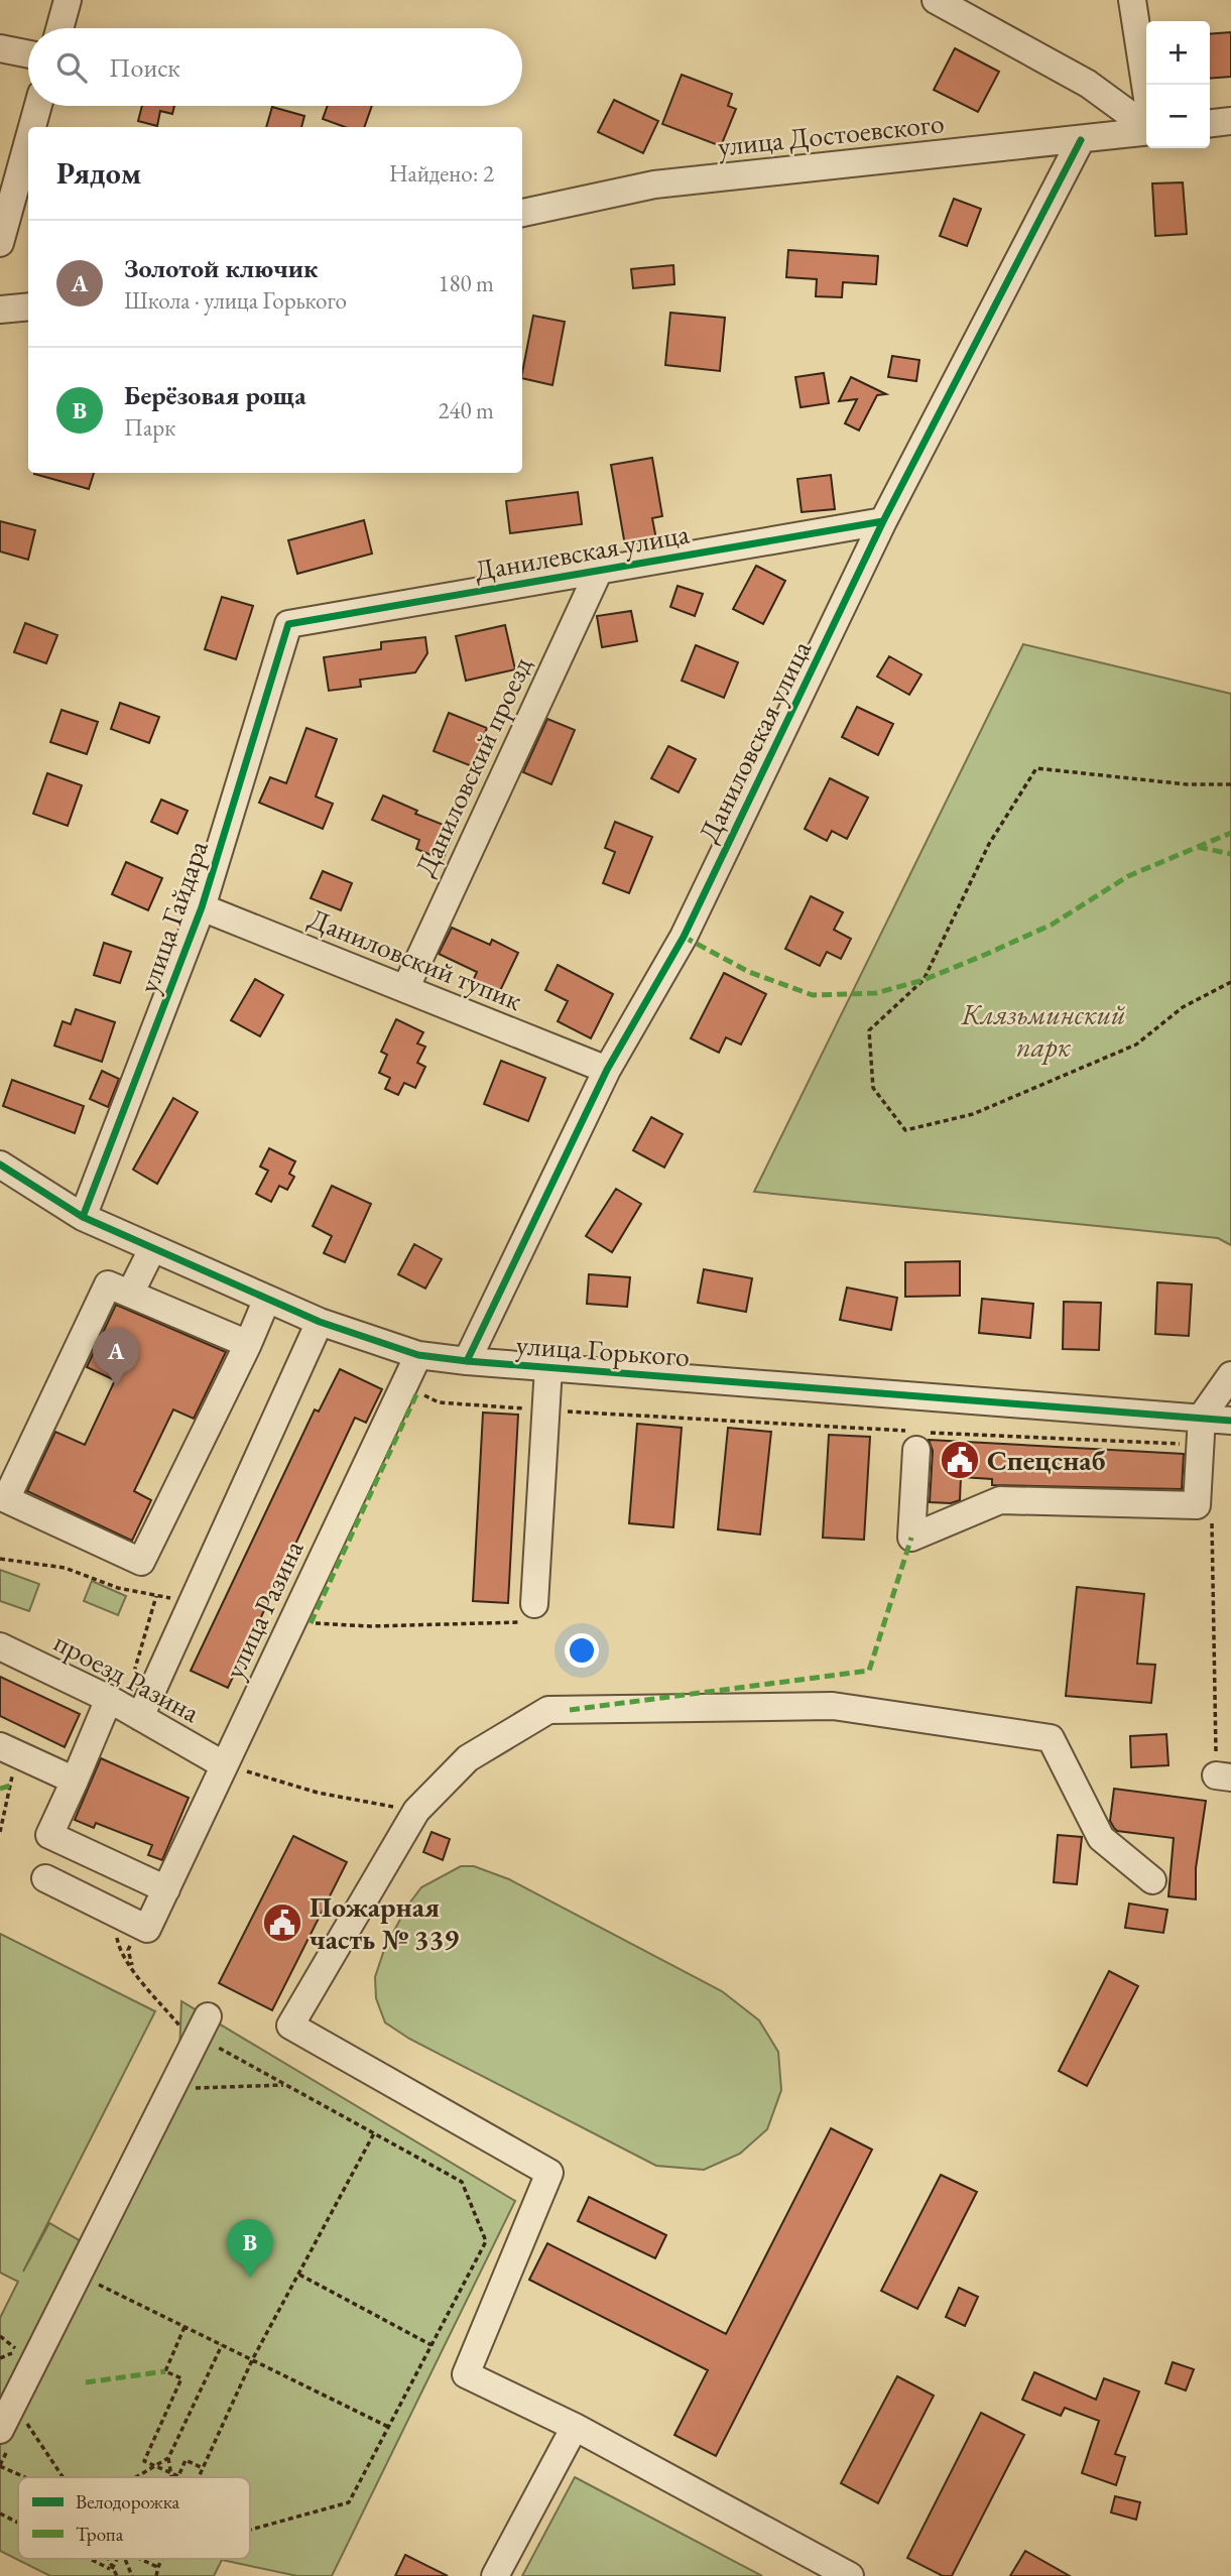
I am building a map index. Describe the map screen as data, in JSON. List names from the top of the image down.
{
  "streets": {
    "street": [
      "улица Достоевского",
      "Данилевская улица",
      "Даниловская улица",
      "Даниловский проезд",
      "улица Гайдара",
      "Даниловский тупик",
      "улица Горького",
      "улица Разина",
      "проезд Разина"
    ]
  },
  "crossings": [
    ["улица Достоевского", "Даниловская улица"],
    ["Данилевская улица", "Даниловская улица"],
    ["Данилевская улица", "Даниловский проезд"],
    ["Данилевская улица", "улица Гайдара"],
    ["Даниловская улица", "Даниловский тупик"],
    ["Даниловская улица", "улица Горького"],
    ["Даниловский проезд", "Даниловский тупик"],
    ["улица Гайдара", "Даниловский тупик"],
    ["улица Гайдара", "улица Горького"],
    ["улица Горького", "улица Разина"],
    ["улица Разина", "проезд Разина"]
  ],
  "parks": ["Клязьминский парк"],
  "places": {
    "public building": ["Спецснаб", "Пожарная часть № 339"]
  },
  "legend": ["Велодорожка", "Тропа"],
  "page": {
    "map_buttons": ["+", "−"],
    "search": "Поиск",
    "heading": ["Рядом", "Найдено: 2"],
    "list": [
      {
        "mark": "A",
        "name": "Золотой ключик",
        "note": "Школа · улица Горького",
        "value": "180 m"
      },
      {
        "mark": "B",
        "name": "Берёзовая роща",
        "note": "Парк",
        "value": "240 m"
      }
    ],
    "pins": ["A", "B"]
  }
}
